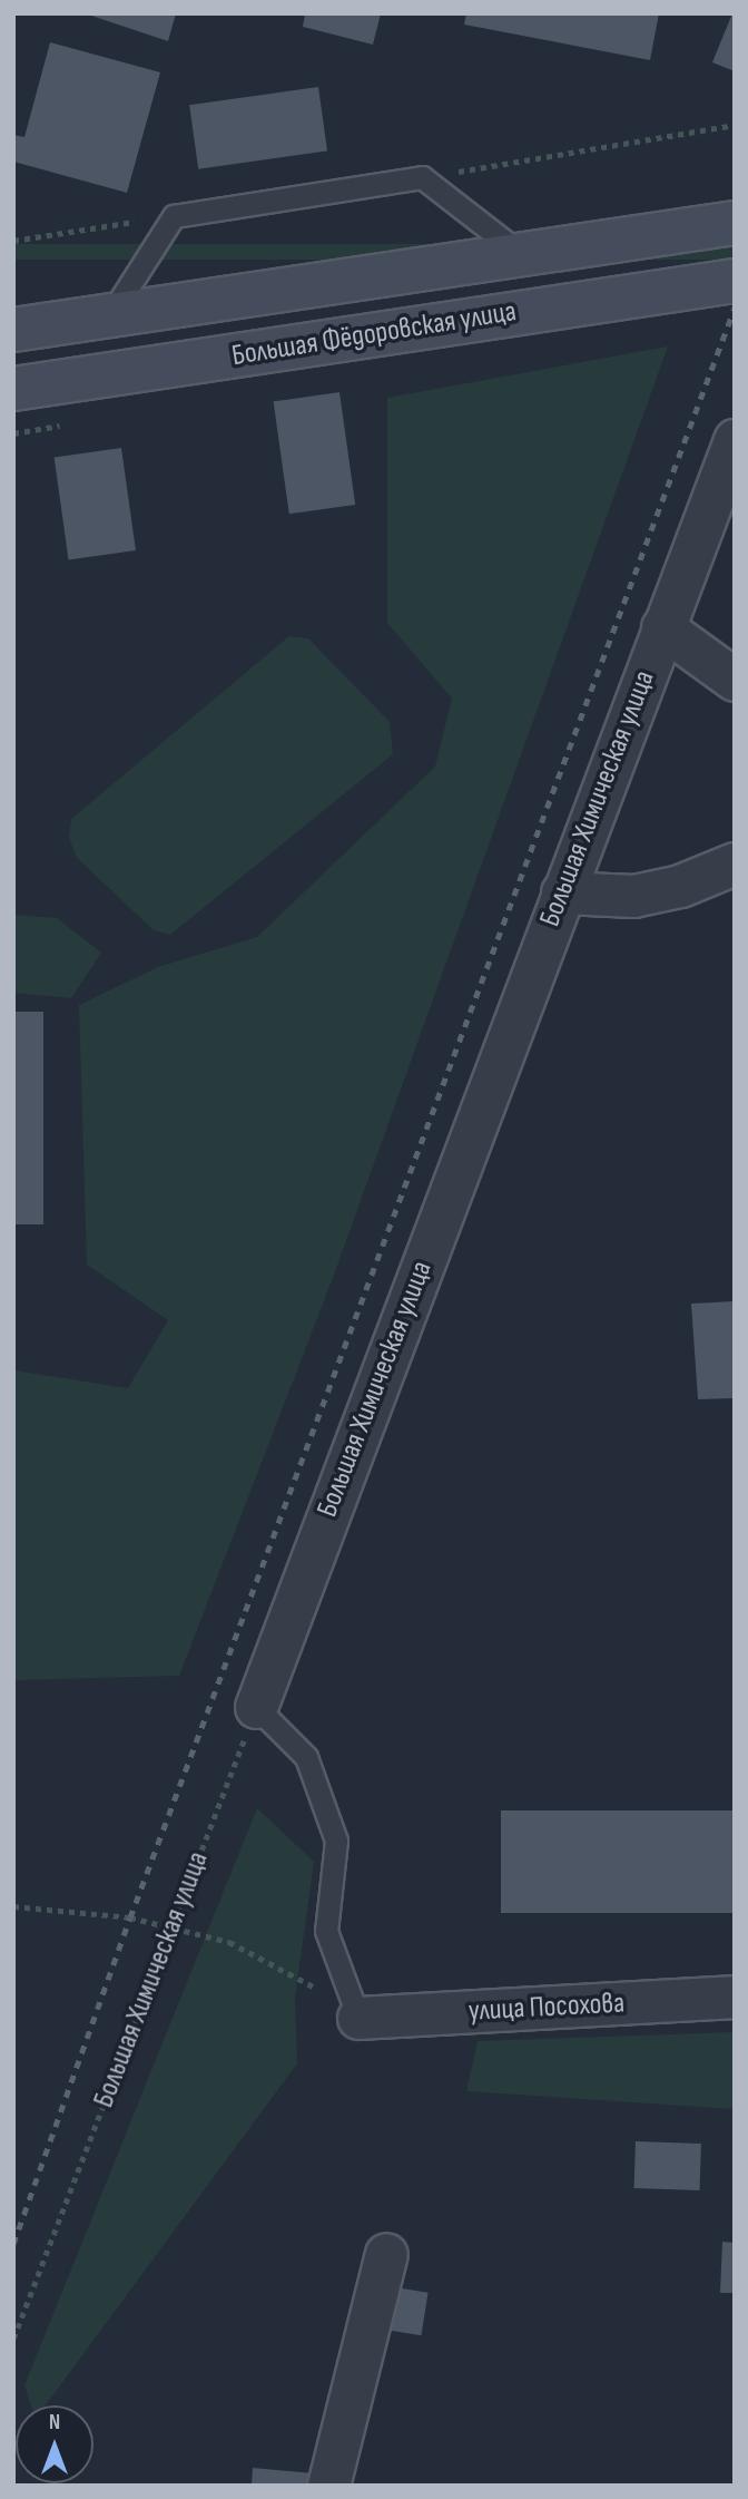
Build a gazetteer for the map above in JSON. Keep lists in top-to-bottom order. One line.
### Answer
{"streets":{"main road":["Большая Фёдоровская улица"],"street":["Большая Химическая улица","улица Посохова"]},"north":"top"}
